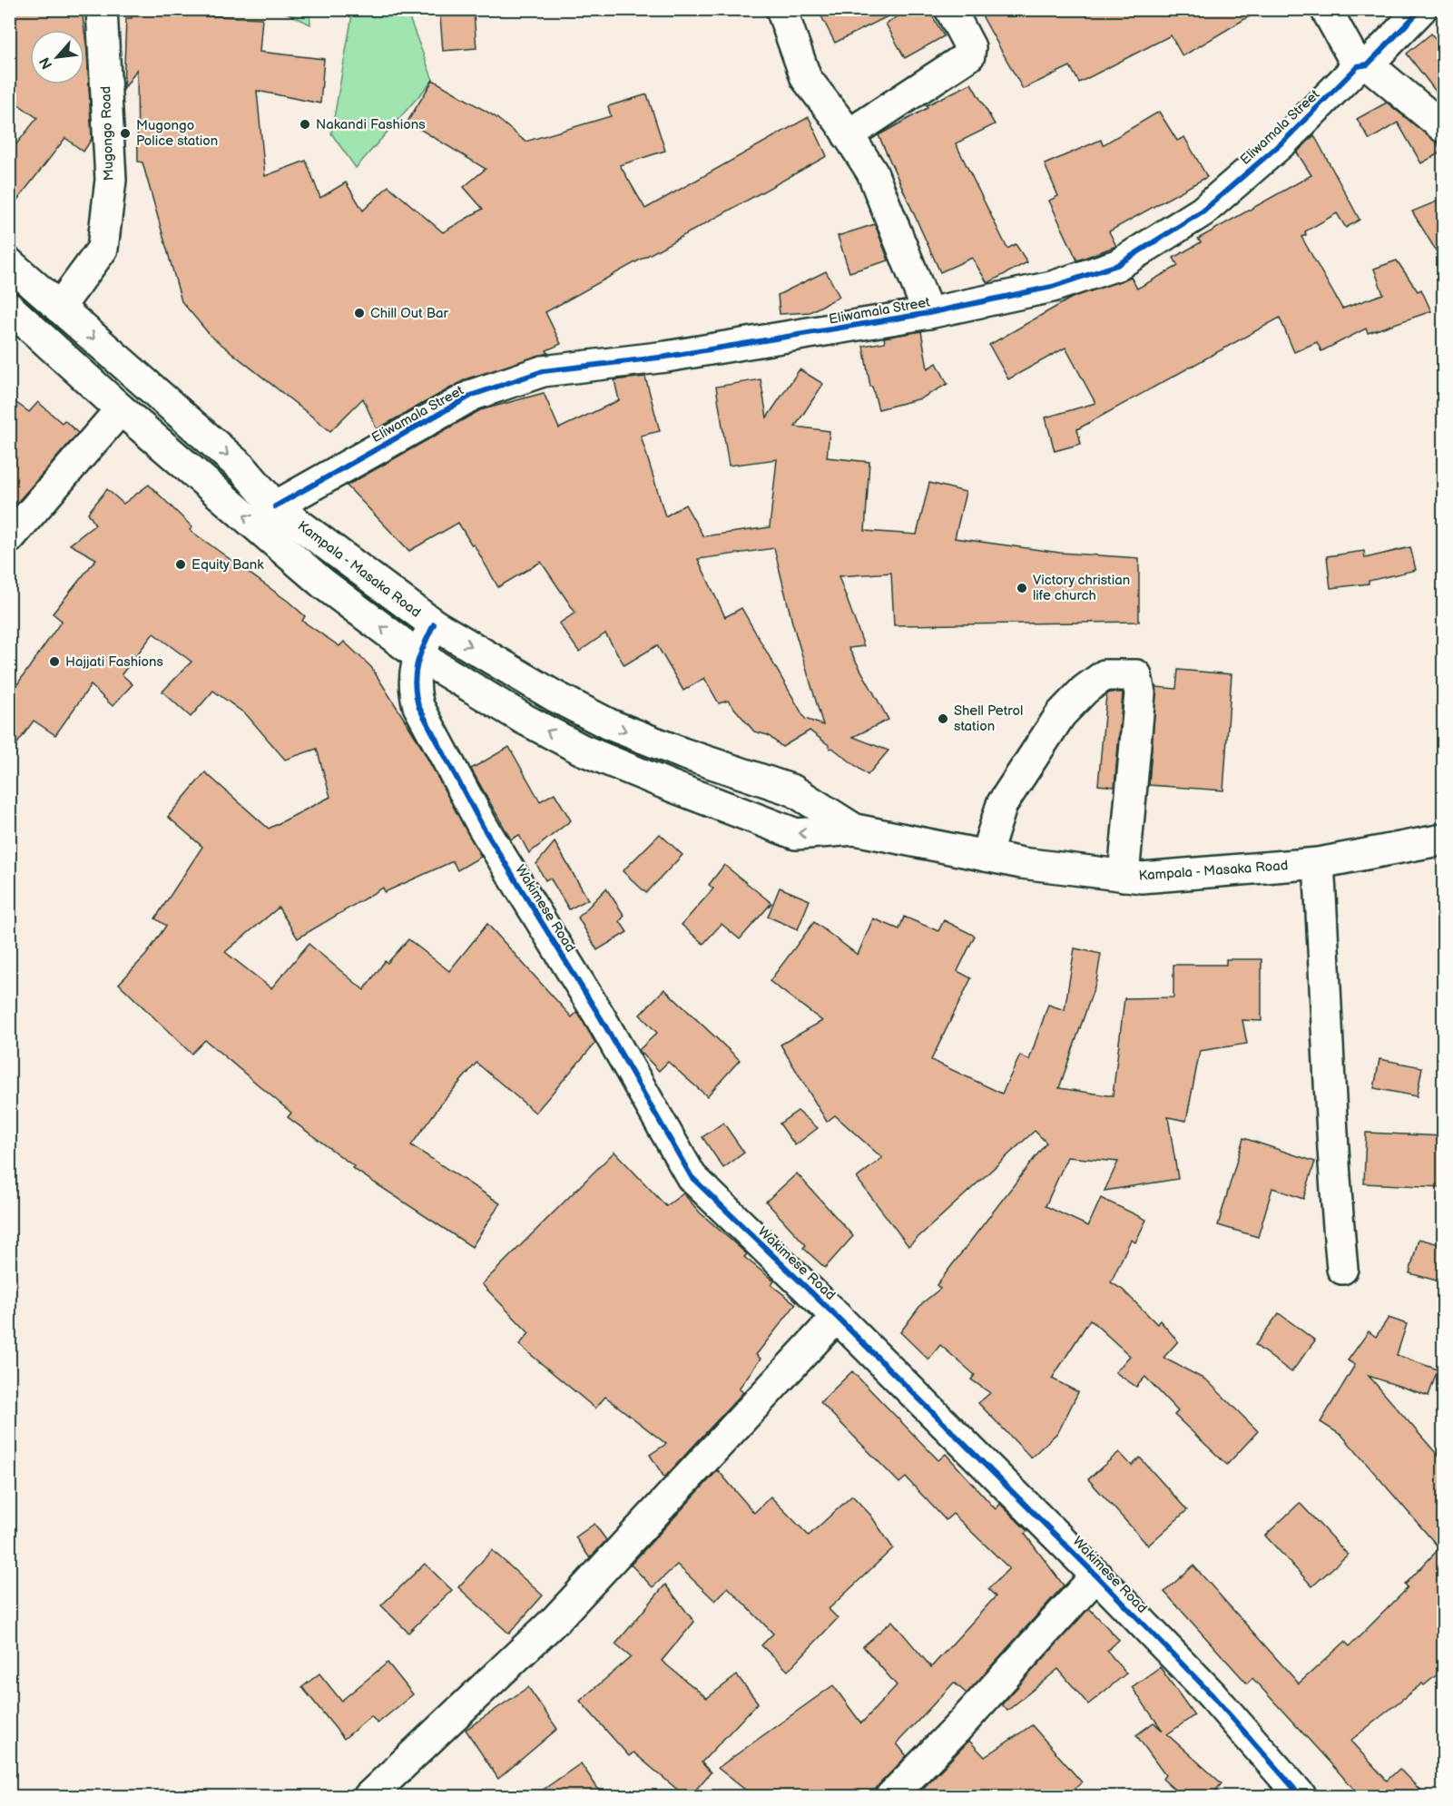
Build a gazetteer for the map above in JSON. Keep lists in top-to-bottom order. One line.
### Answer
{"streets":{"main road":["Eliwamala Street","Mugongo Road","Kampala - Masaka Road","Wakimese Road"]},"crossings":[["Eliwamala Street","Kampala - Masaka Road"],["Mugongo Road","Kampala - Masaka Road"],["Kampala - Masaka Road","Wakimese Road"]],"places":["Nakandi Fashions","Mugongo Police station","Chill Out Bar","Equity Bank","Victory christian life church","Hajjati Fashions","Shell Petrol station"],"north":"bottom left"}
